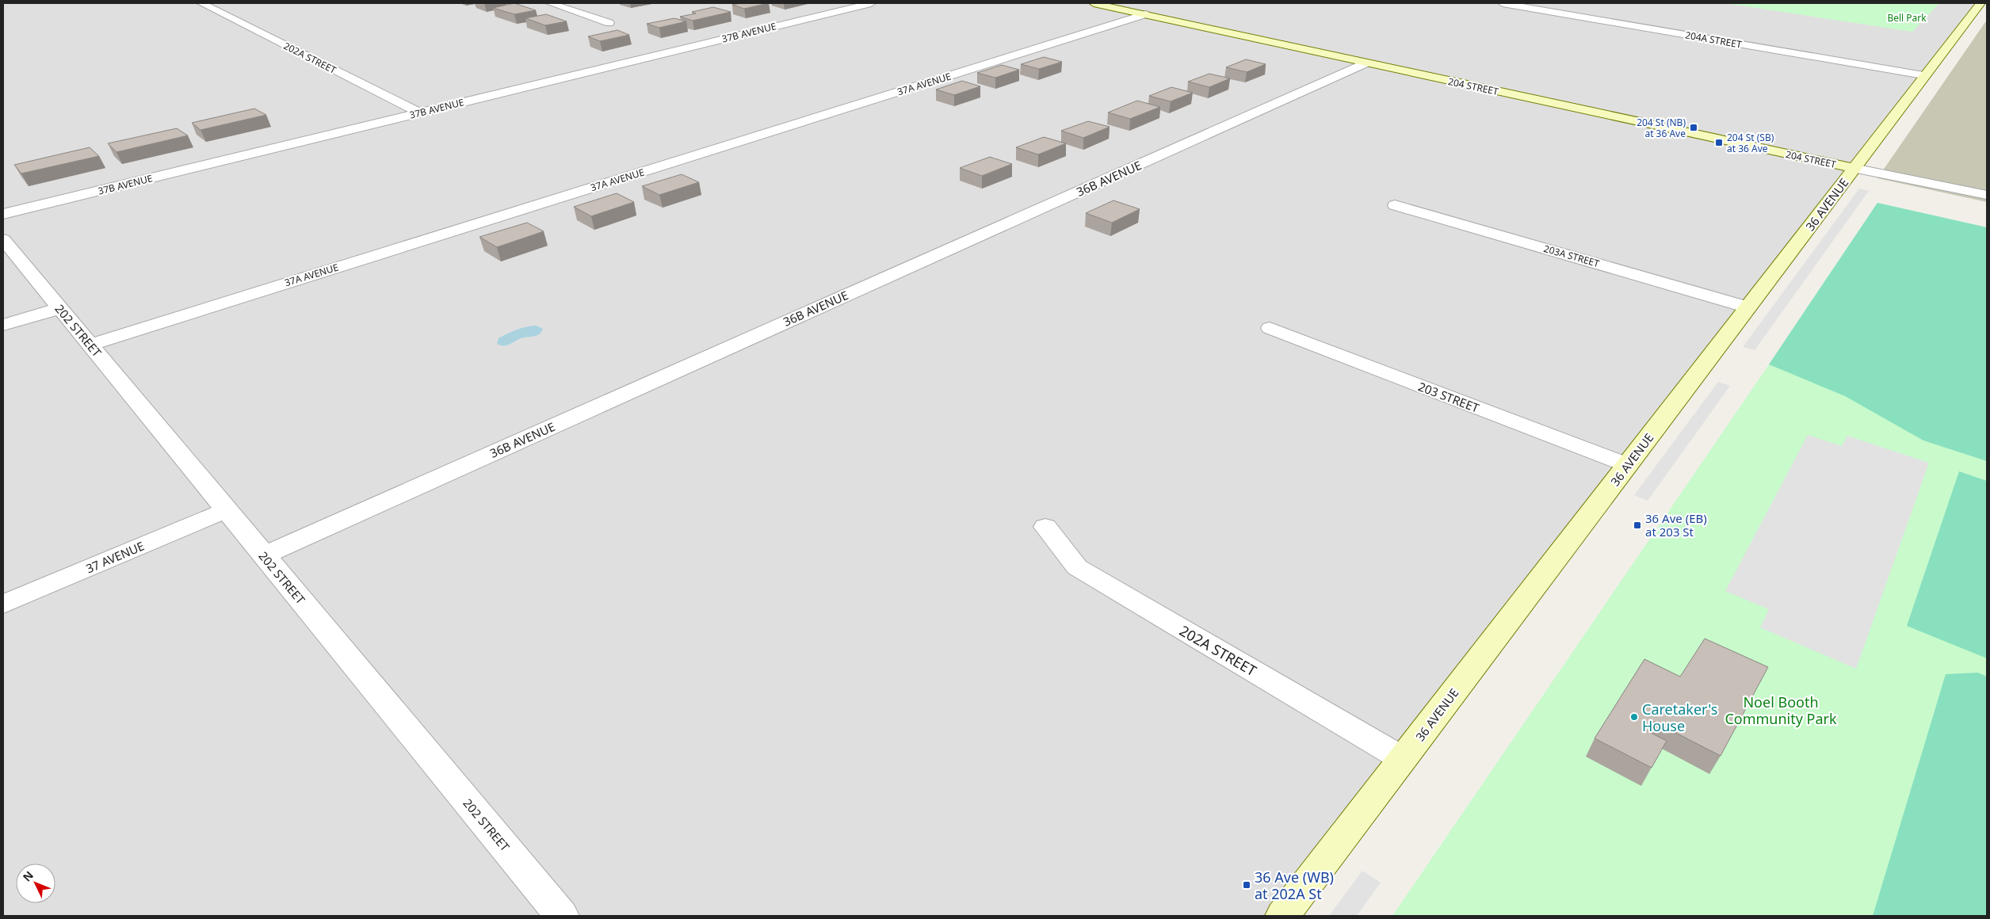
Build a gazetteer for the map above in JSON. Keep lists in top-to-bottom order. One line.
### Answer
{"streets":{"main road":["204 STREET","36 AVENUE"],"street":["37B AVENUE","204A STREET","202A STREET","37A AVENUE","36B AVENUE","203A STREET","202 STREET","203 STREET","37 AVENUE"]},"crossings":[["37B AVENUE","202A STREET"],["204A STREET","36 AVENUE"],["202A STREET","36 AVENUE"],["37A AVENUE","204 STREET"],["37A AVENUE","202 STREET"],["204 STREET","36B AVENUE"],["204 STREET","36 AVENUE"],["36B AVENUE","202 STREET"],["36 AVENUE","203A STREET"],["36 AVENUE","203 STREET"],["202 STREET","37 AVENUE"]],"parks":["Bell Park","Noel Booth Community Park"],"places":{"transit":["204 St (NB) at 36 Ave","204 St (SB) at 36 Ave","36 Ave (EB) at 203 St","36 Ave (WB) at 202A St"],"other":["Caretaker's House"]},"north":"top left"}
